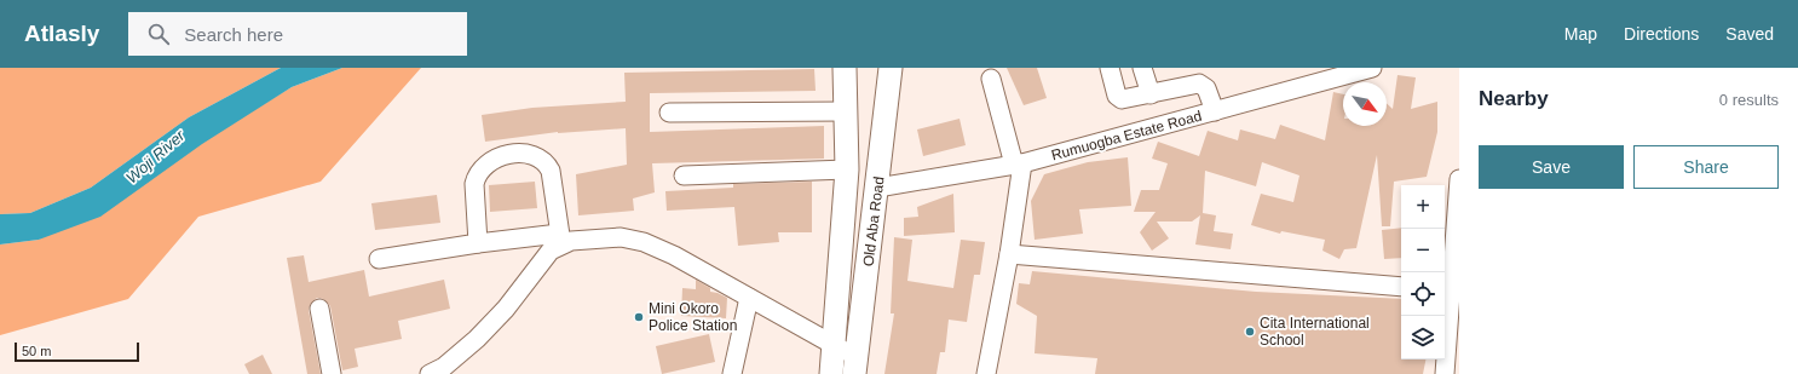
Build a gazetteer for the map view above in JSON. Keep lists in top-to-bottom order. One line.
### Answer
{"streets":{"main road":["Old Aba Road"],"street":["Rumuogba Estate Road"]},"crossings":[["Rumuogba Estate Road","Old Aba Road"]],"water":["Woji River"],"places":["Mini Okoro Police Station","Cita International School"],"scale_bar":"50 m","north":"bottom right","page":{"header":"Atlasly","search":"Search here","nav":["Map","Directions","Saved"],"heading":["Nearby","0 results"],"buttons":["Save","Share"],"map_buttons":["+","−"],"scale":"50 m"}}
